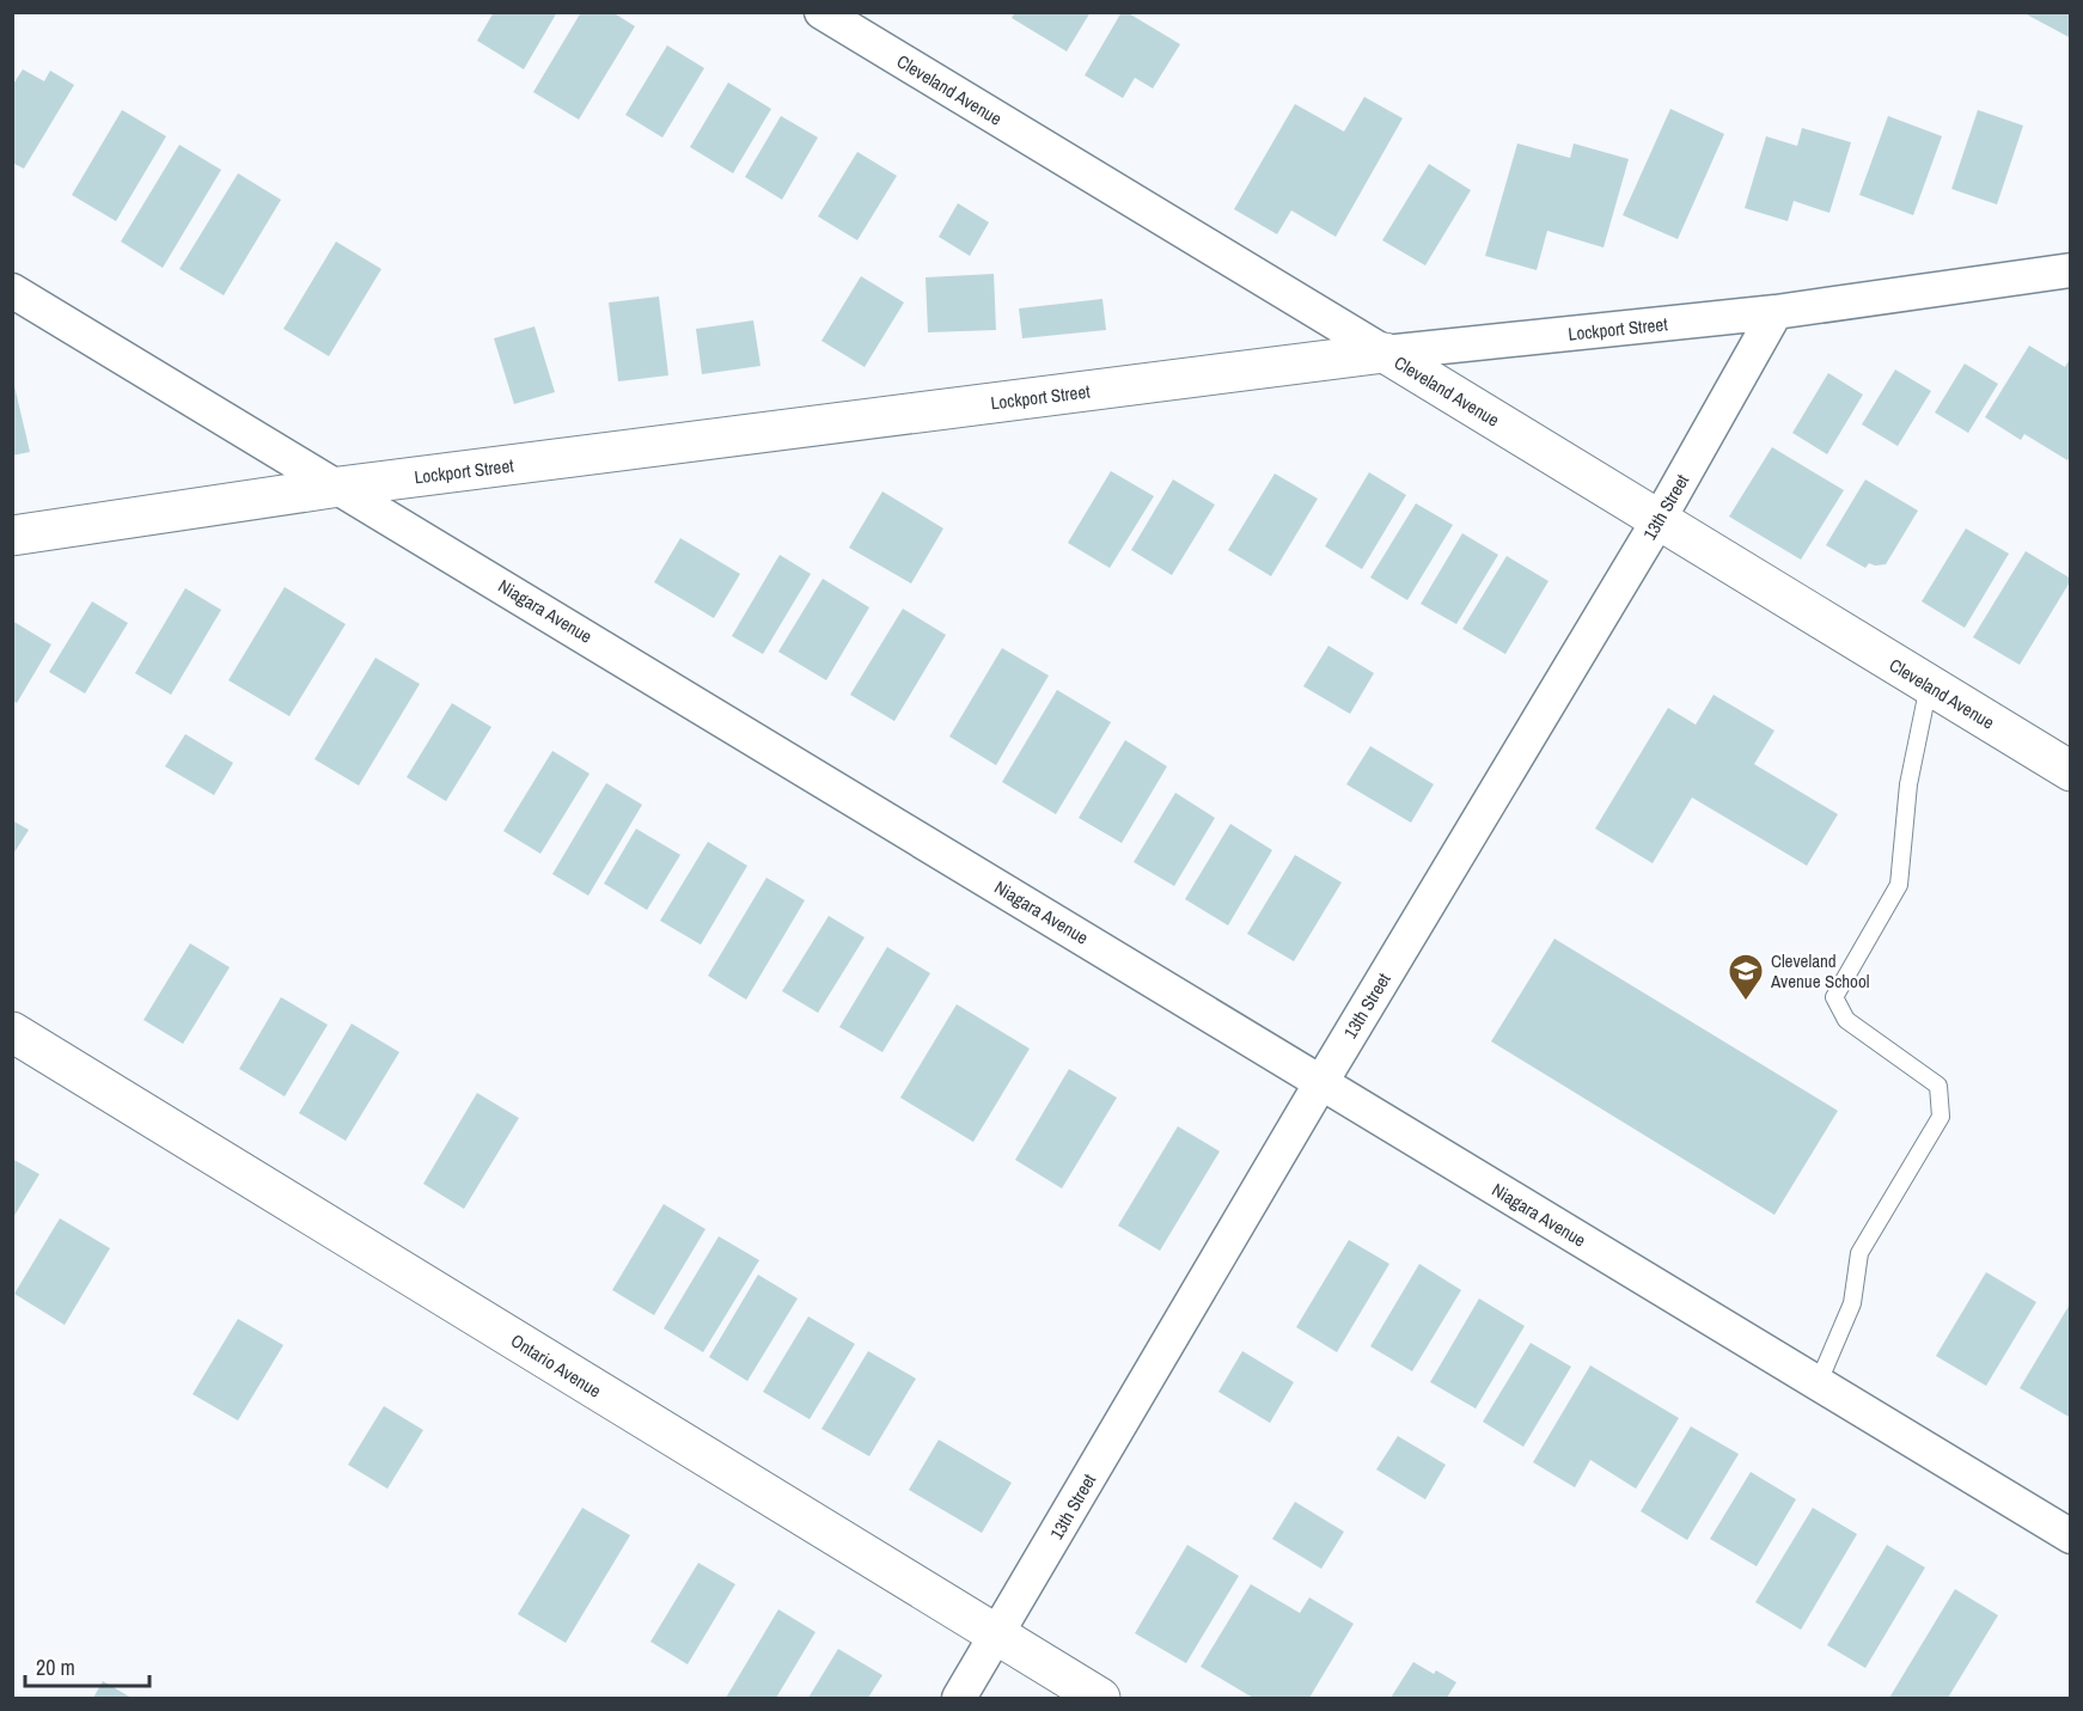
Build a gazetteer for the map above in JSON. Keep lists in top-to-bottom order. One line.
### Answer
{"streets":{"main road":["Cleveland Avenue","Lockport Street","Ontario Avenue"],"street":["13th Street","Niagara Avenue"]},"crossings":[["Cleveland Avenue","Lockport Street"],["Cleveland Avenue","13th Street"],["Lockport Street","13th Street"],["Lockport Street","Niagara Avenue"],["13th Street","Niagara Avenue"],["13th Street","Ontario Avenue"]],"places":{"school or university":["Cleveland Avenue School"]},"scale_bar":"20 m"}
